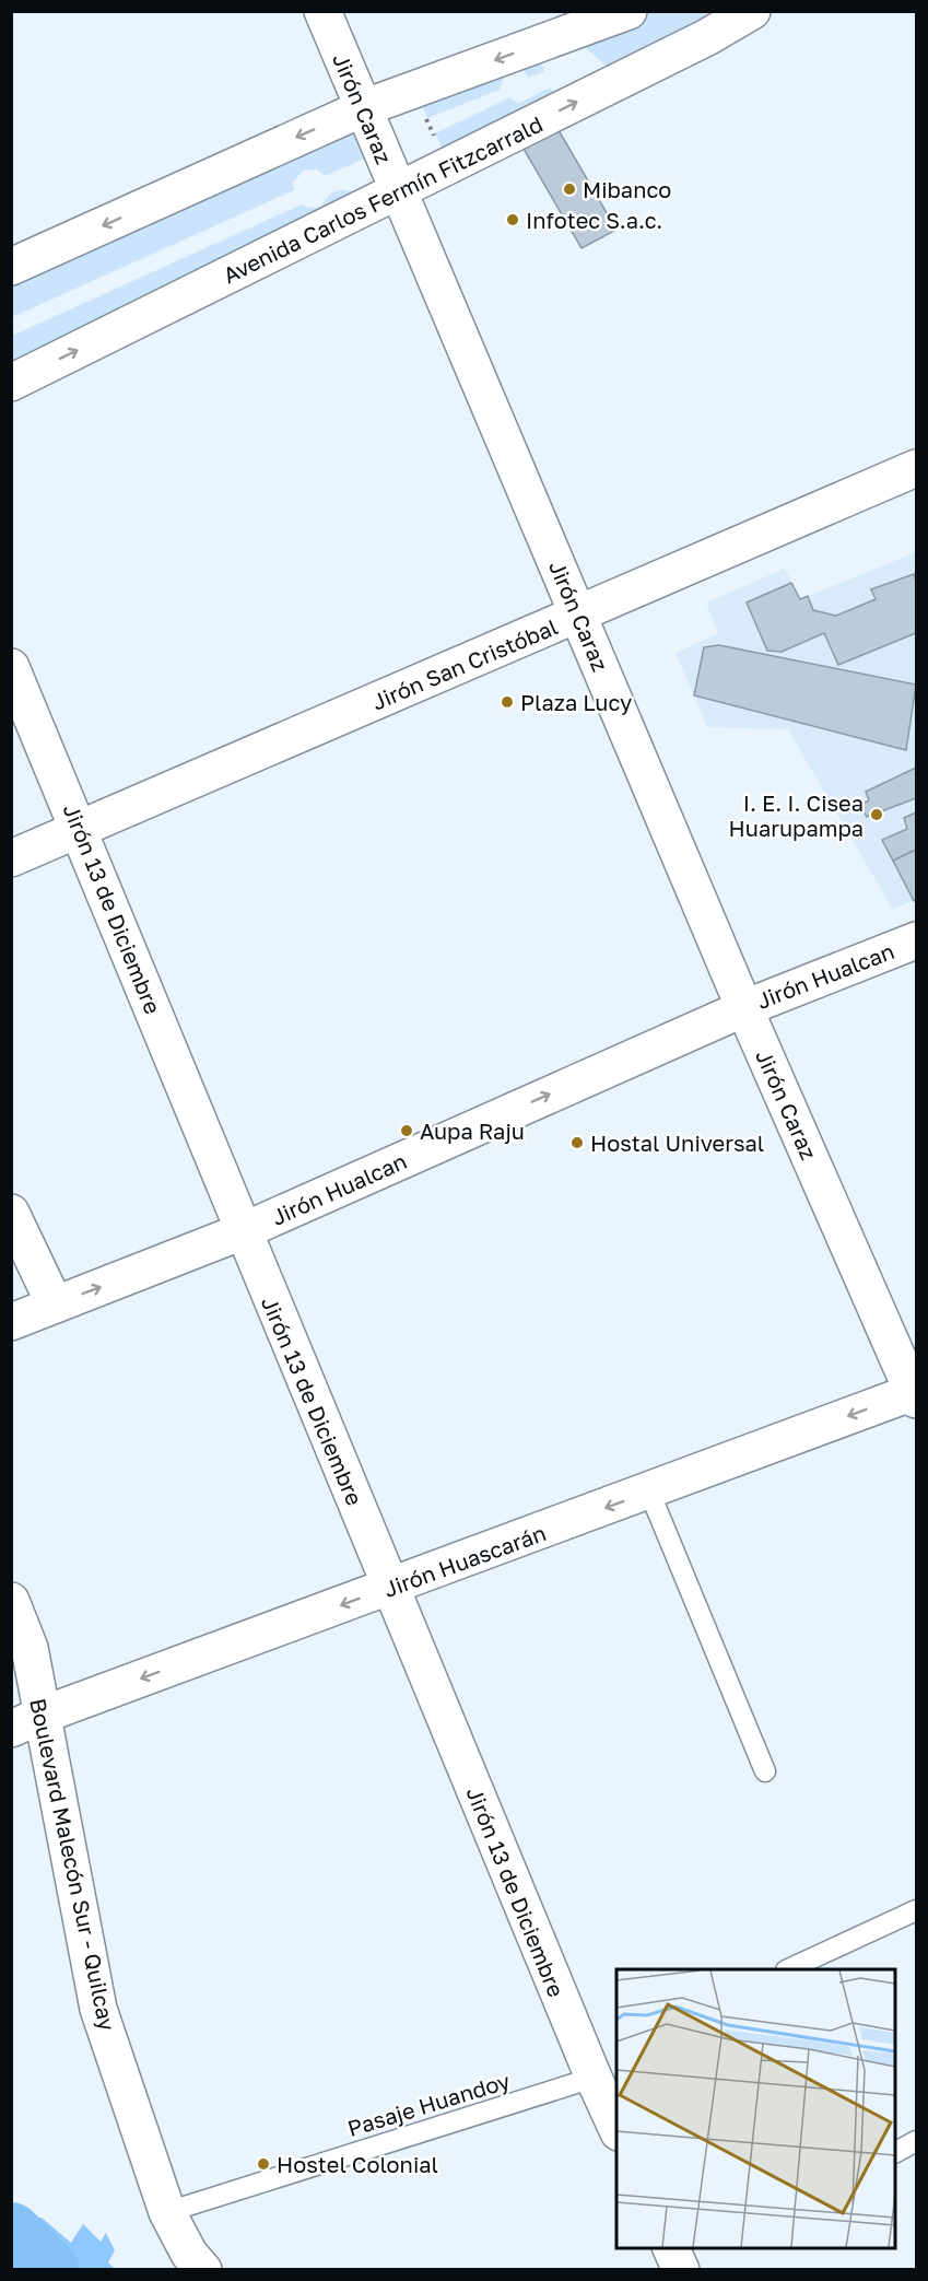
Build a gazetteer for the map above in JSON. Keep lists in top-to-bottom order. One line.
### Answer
{"streets":{"street":["Jirón Caraz","Avenida Carlos Fermín Fitzcarrald","Jirón San Cristóbal","Jirón 13 de Diciembre","Jirón Hualcan","Jirón Huascarán","Boulevard Malecón Sur - Quilcay"],"lane":["Pasaje Huandoy"]},"crossings":[["Jirón Caraz","Avenida Carlos Fermín Fitzcarrald"],["Jirón Caraz","Jirón San Cristóbal"],["Jirón Caraz","Jirón Hualcan"],["Jirón Caraz","Jirón Huascarán"],["Jirón San Cristóbal","Jirón 13 de Diciembre"],["Jirón 13 de Diciembre","Jirón Hualcan"],["Jirón 13 de Diciembre","Jirón Huascarán"],["Jirón 13 de Diciembre","Pasaje Huandoy"],["Jirón Huascarán","Boulevard Malecón Sur - Quilcay"],["Boulevard Malecón Sur - Quilcay","Pasaje Huandoy"]],"one_way":["Jirón Hualcan","Jirón Huascarán"],"places":["Mibanco","Infotec S.a.c.","Plaza Lucy","I. E. I. Cisea Huarupampa","Aupa Raju","Hostal Universal","Hostel Colonial"]}
